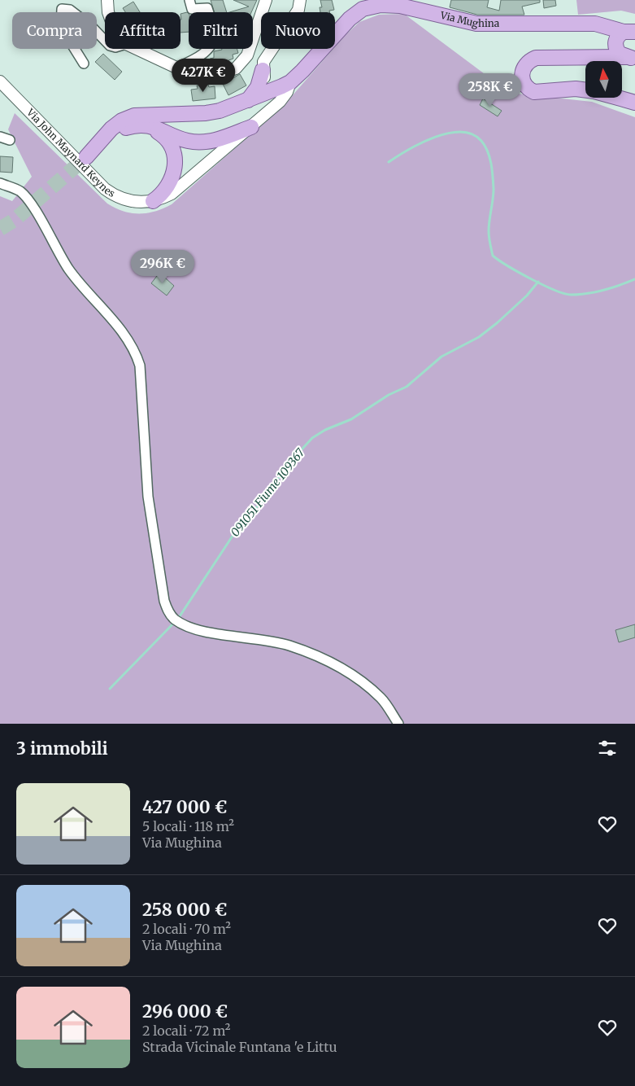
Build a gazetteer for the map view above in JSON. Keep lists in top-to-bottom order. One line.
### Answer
{"streets":{"main road":["Via Mughina"],"street":["Via John Maynard Keynes"]},"crossings":[["Via Mughina","Via John Maynard Keynes"]],"water":["091051 Fiume 109367"],"north":"top","page":{"chip":["Compra","Affitta","Filtri","Nuovo"],"price":["427K €","258K €","296K €"],"heading":"3 immobili","list":[{"name":"427 000 €","note":"5 locali · 118 m² · Via Mughina"},{"name":"258 000 €","note":"2 locali · 70 m² · Via Mughina"},{"name":"296 000 €","note":"2 locali · 72 m² · Strada Vicinale Funtana 'e Littu"}]}}
